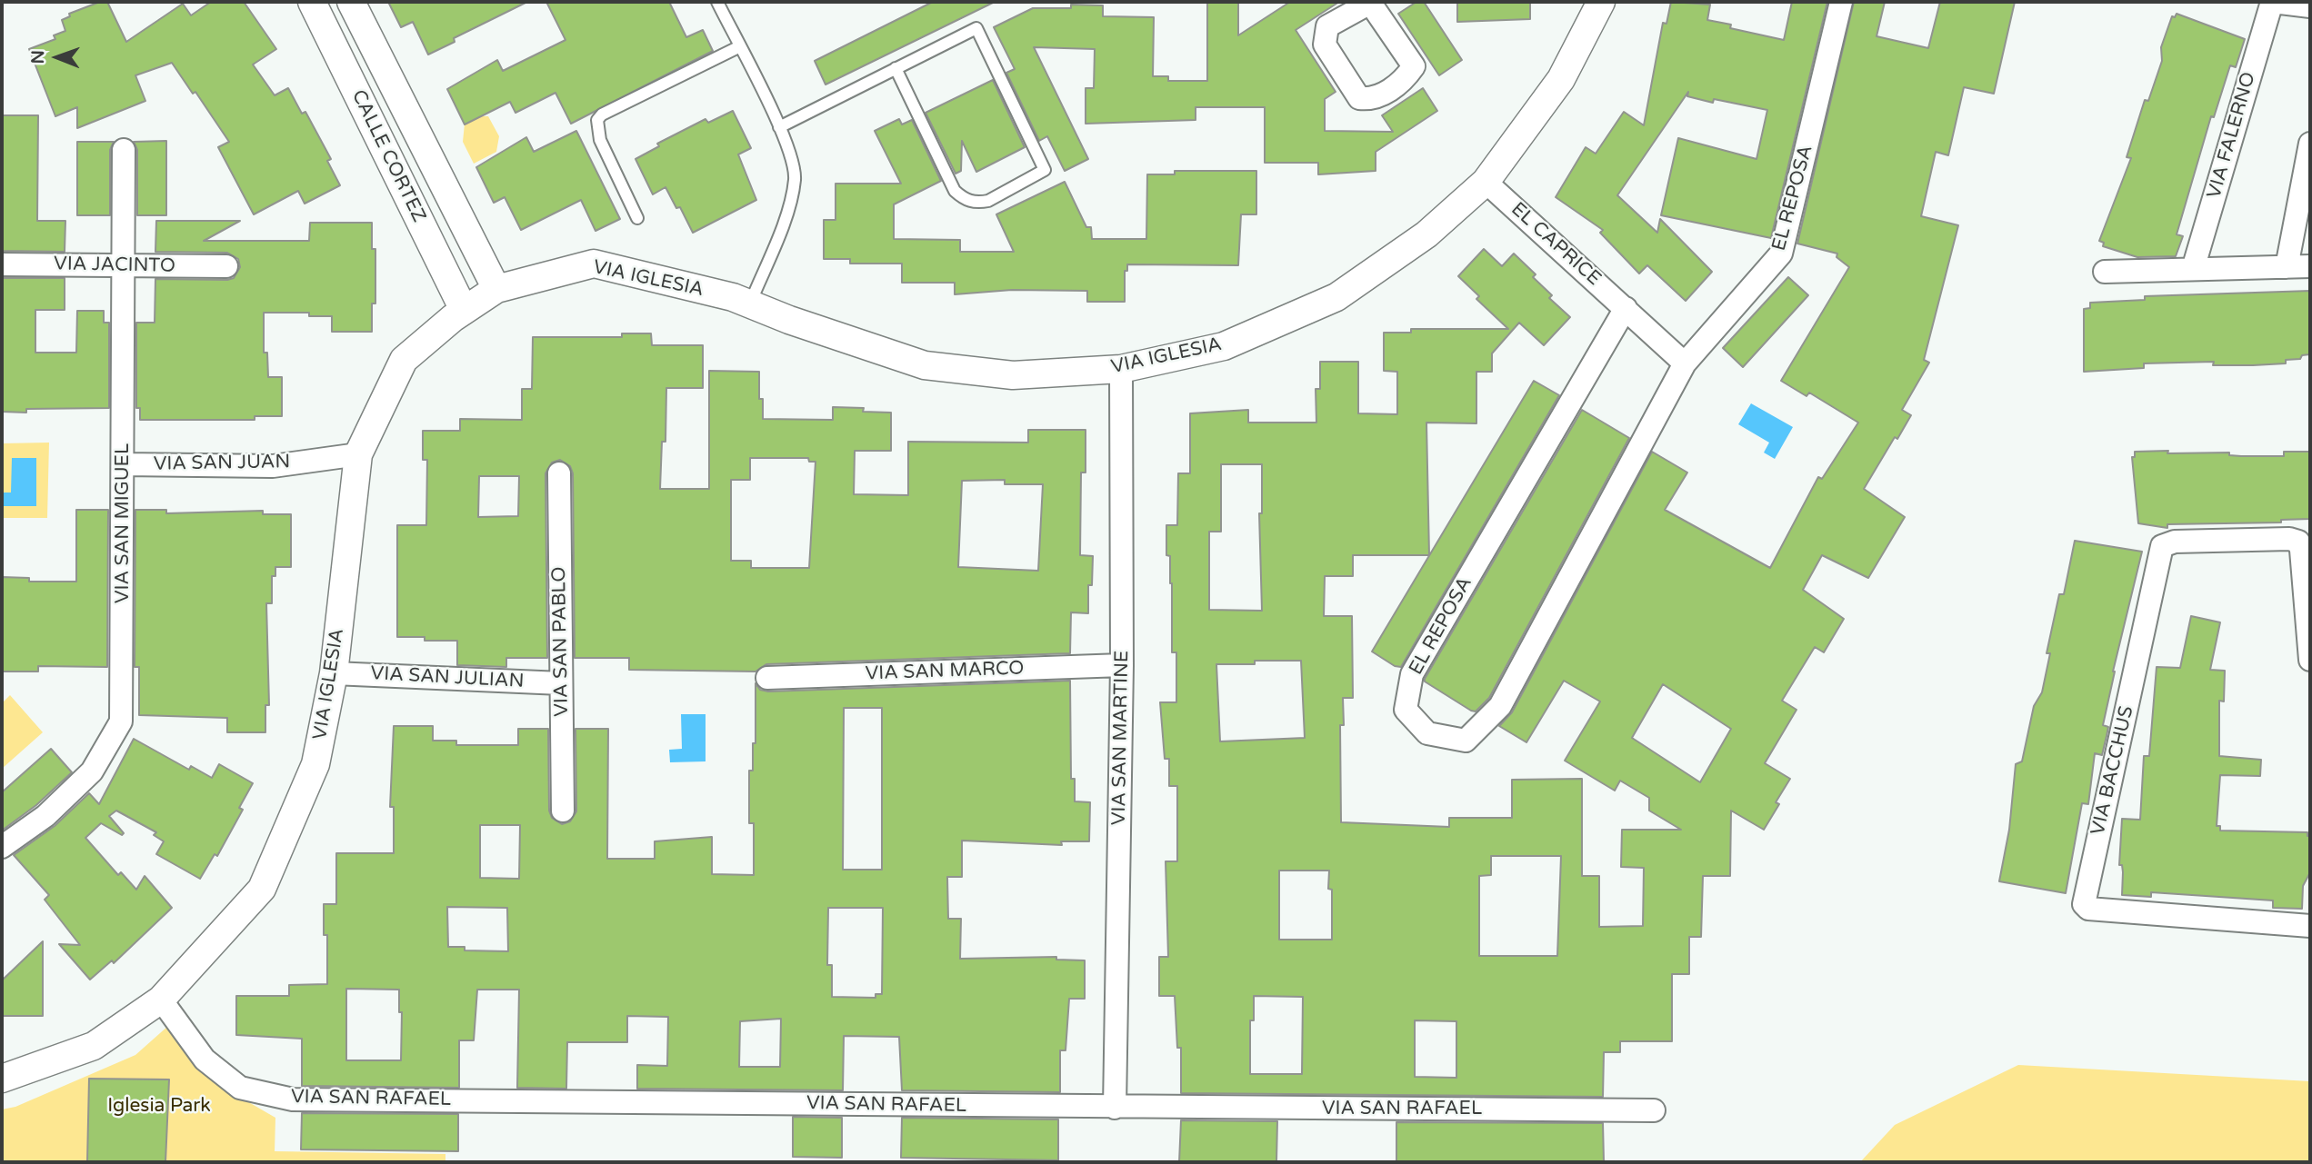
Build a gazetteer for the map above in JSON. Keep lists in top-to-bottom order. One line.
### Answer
{"streets":{"street":["VIA FALERNO","CALLE CORTEZ","EL REPOSA","EL CAPRICE","VIA JACINTO","VIA IGLESIA","VIA SAN JUAN","VIA SAN MIGUEL","VIA SAN PABLO","VIA SAN MARCO","VIA SAN JULIAN","VIA SAN MARTINE","VIA BACCHUS","VIA SAN RAFAEL"]},"crossings":[["CALLE CORTEZ","VIA IGLESIA"],["EL REPOSA","EL CAPRICE"],["EL CAPRICE","VIA IGLESIA"],["VIA JACINTO","VIA SAN MIGUEL"],["VIA IGLESIA","VIA SAN JUAN"],["VIA IGLESIA","VIA SAN JULIAN"],["VIA IGLESIA","VIA SAN MARTINE"],["VIA IGLESIA","VIA SAN RAFAEL"],["VIA SAN JUAN","VIA SAN MIGUEL"],["VIA SAN PABLO","VIA SAN JULIAN"],["VIA SAN MARCO","VIA SAN MARTINE"],["VIA SAN MARTINE","VIA SAN RAFAEL"]],"parks":["Iglesia Park"],"north":"left"}
